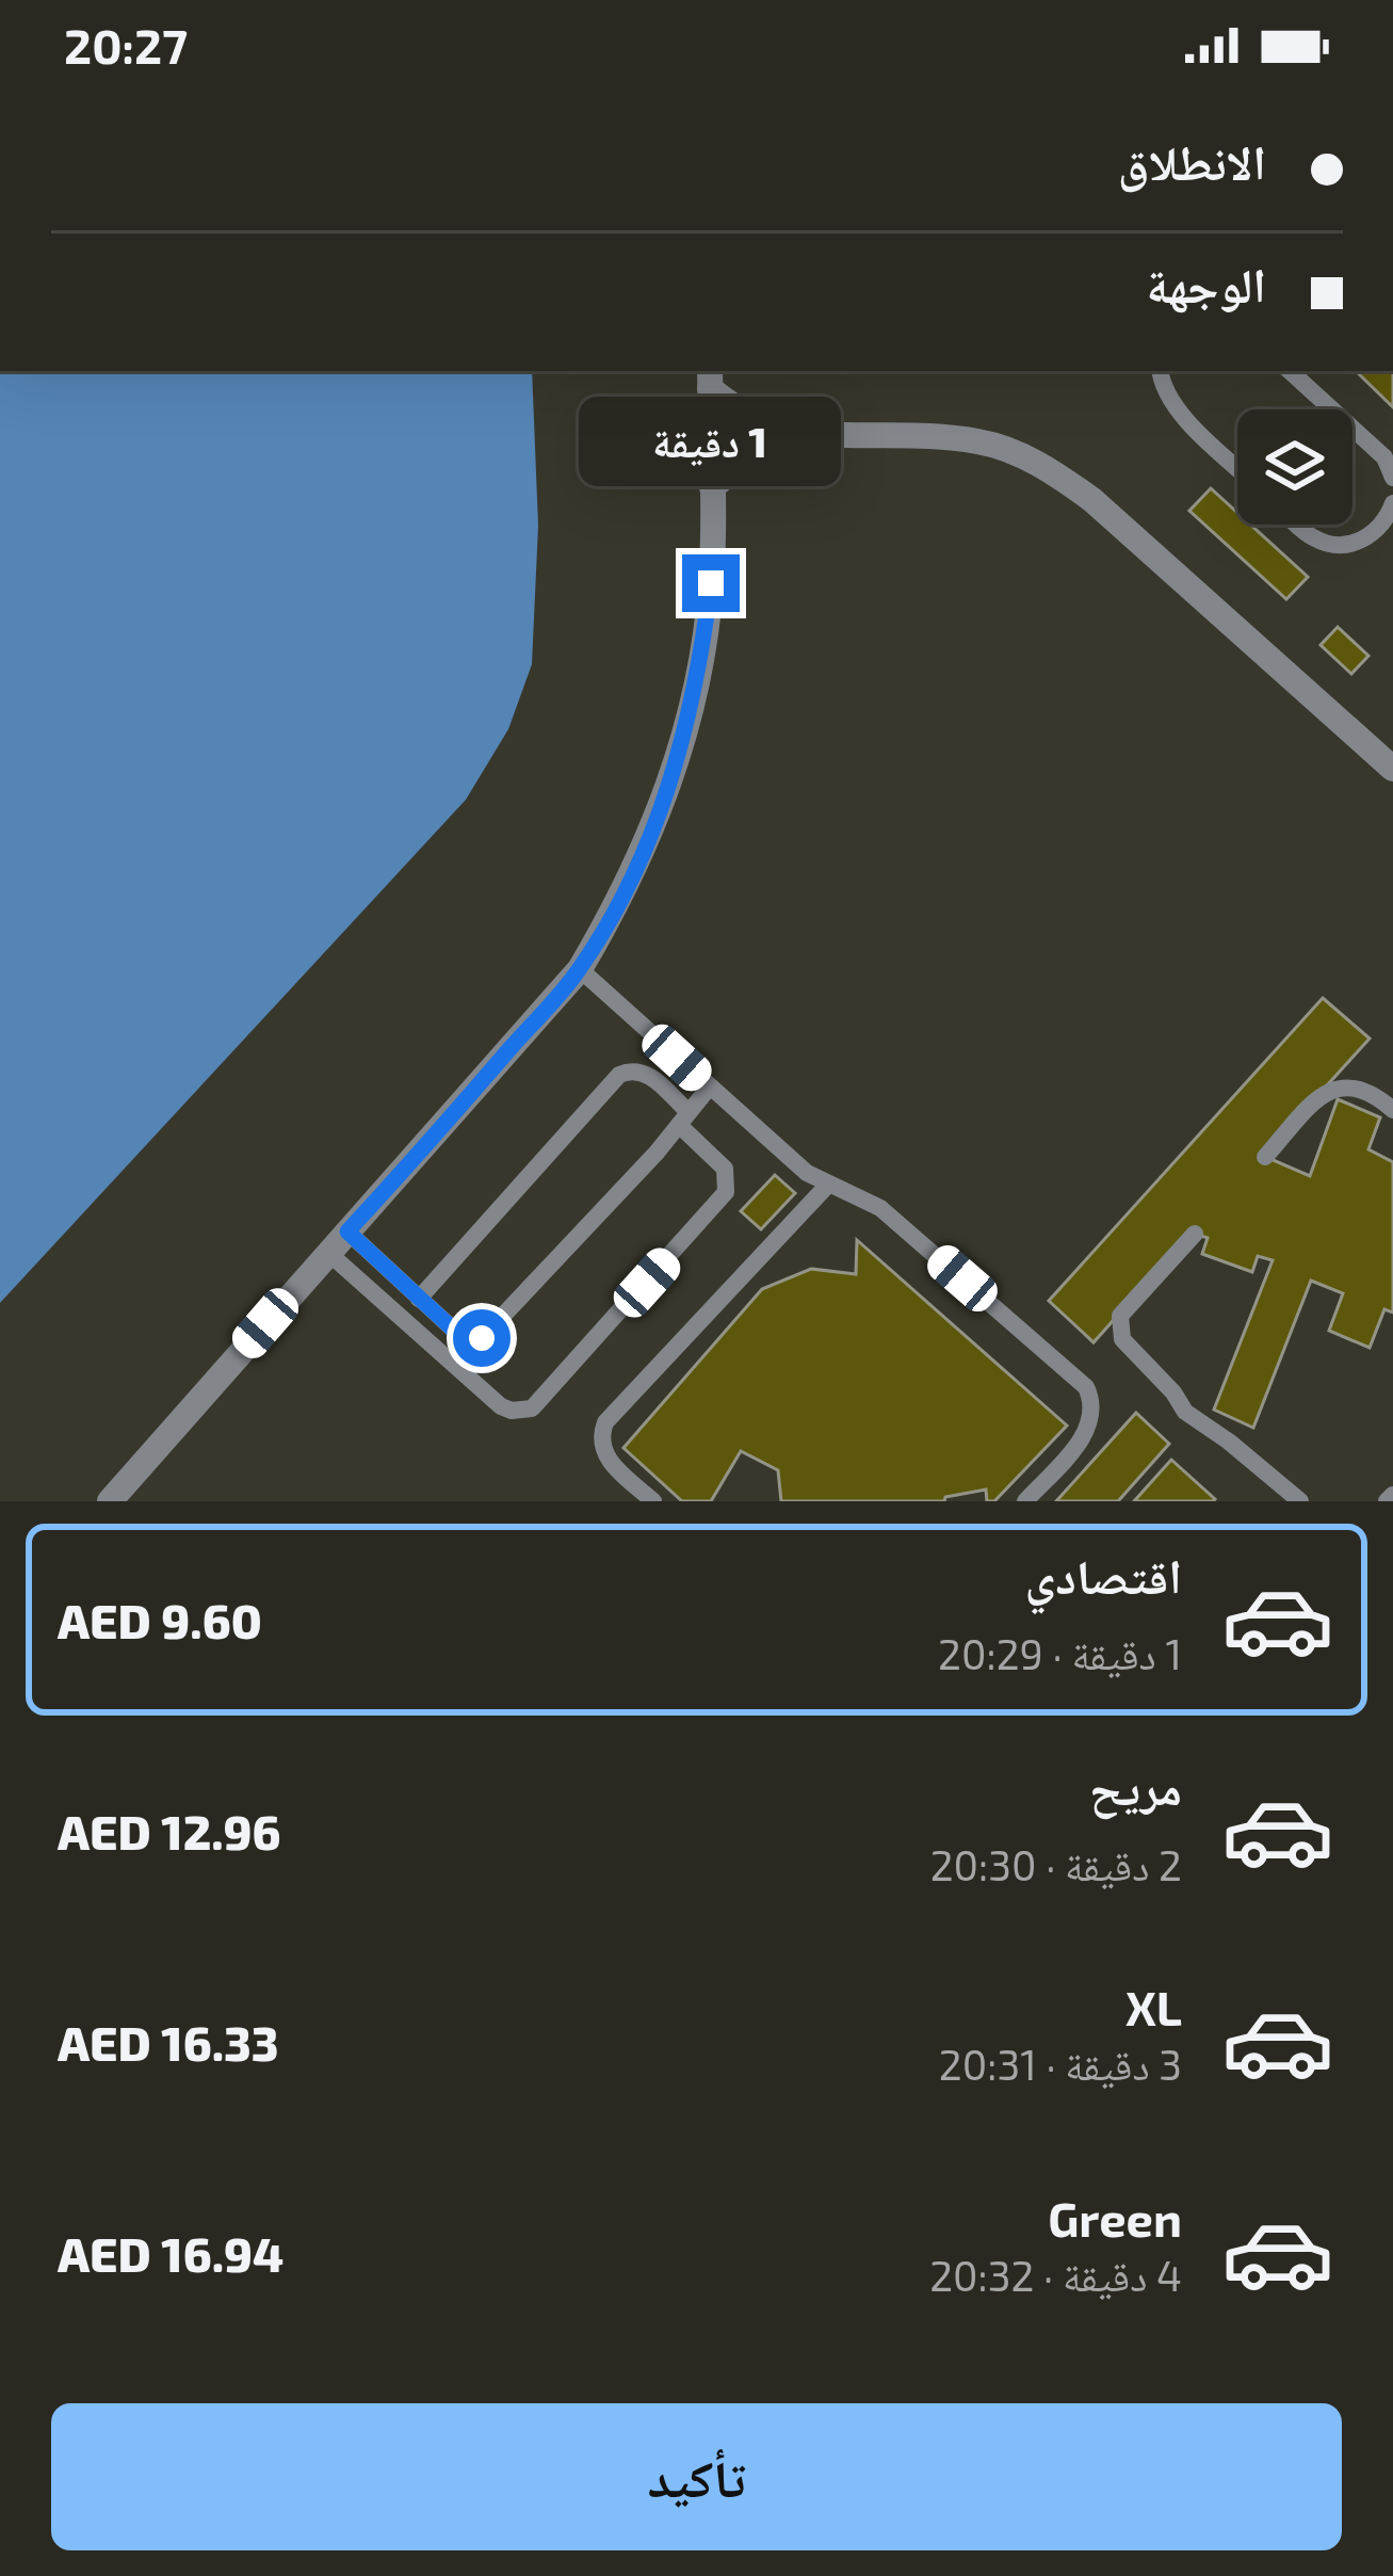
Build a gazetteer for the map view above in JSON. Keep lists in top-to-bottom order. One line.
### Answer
{"page":{"status":"20:27","banner":["الانطلاق","الوجهة"],"bubble":"1 دقيقة","list":[{"name":"اقتصادي","note":"1 دقيقة · 20:29","value":"AED 9.60"},{"name":"مريح","note":"2 دقيقة · 20:30","value":"AED 12.96"},{"name":"XL","note":"3 دقيقة · 20:31","value":"AED 16.33"},{"name":"Green","note":"4 دقيقة · 20:32","value":"AED 16.94"}],"buttons":"تأكيد"}}
